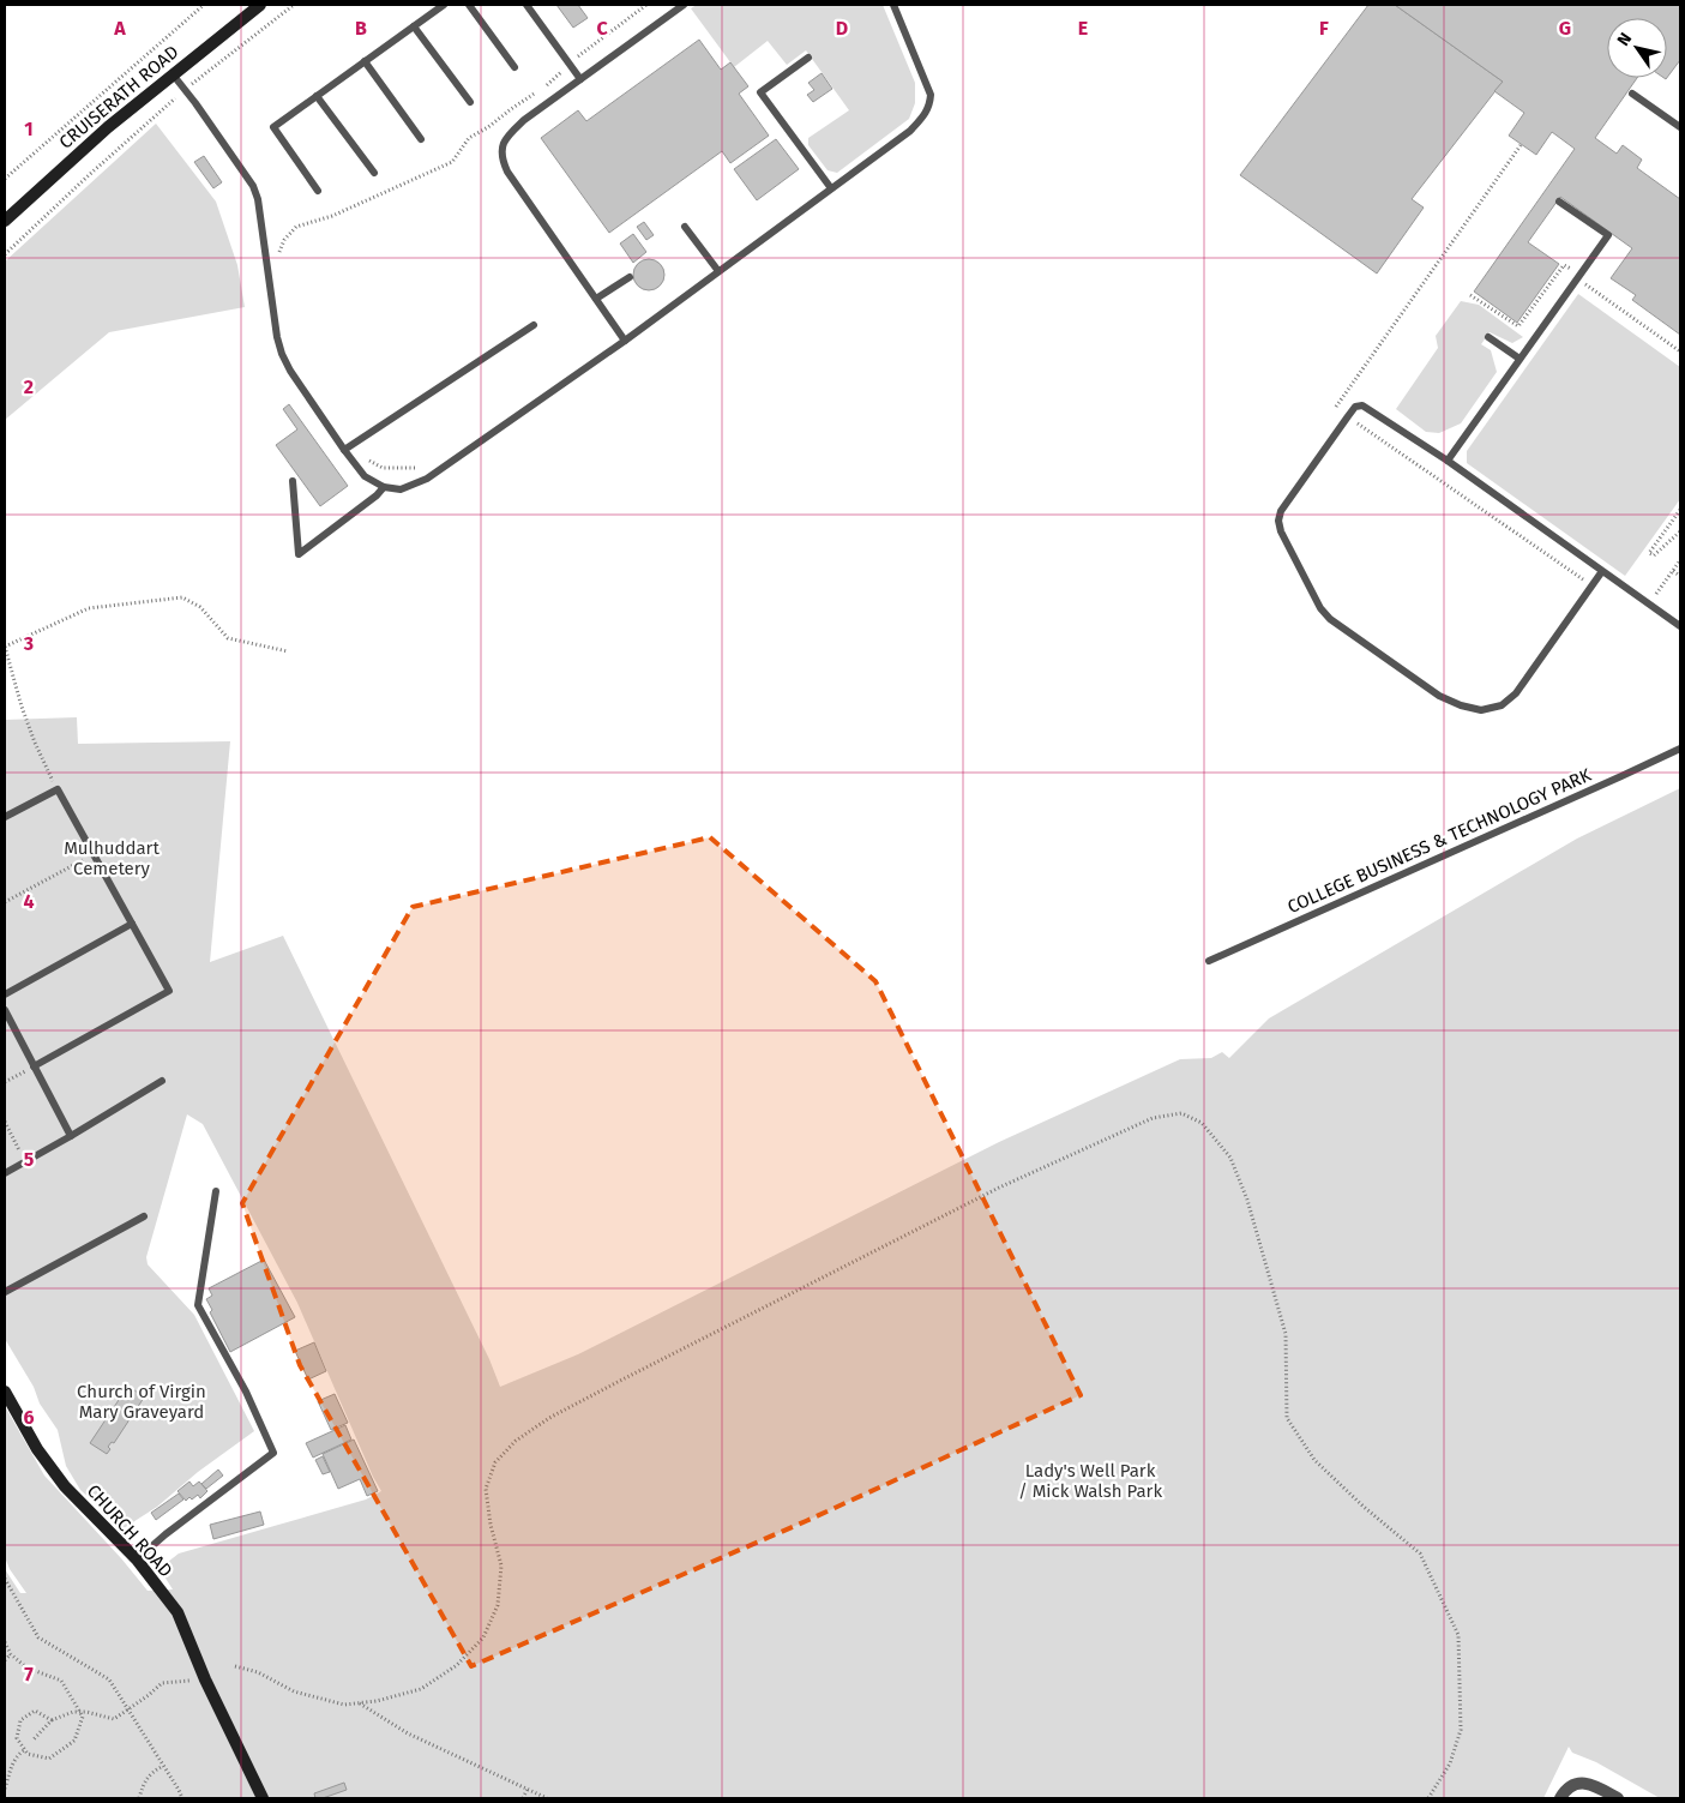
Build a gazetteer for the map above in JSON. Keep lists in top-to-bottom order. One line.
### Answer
{"streets":{"street":["CRUISERATH ROAD","CHURCH ROAD"],"lane":["COLLEGE BUSINESS & TECHNOLOGY PARK"]},"parks":["Mulhuddart Cemetery","Church of Virgin Mary Graveyard","Lady's Well Park / Mick Walsh Park"],"north":"top left","grid":{"columns":["A","B","C","D","E","F","G"],"rows":["1","2","3","4","5","6","7"]}}
